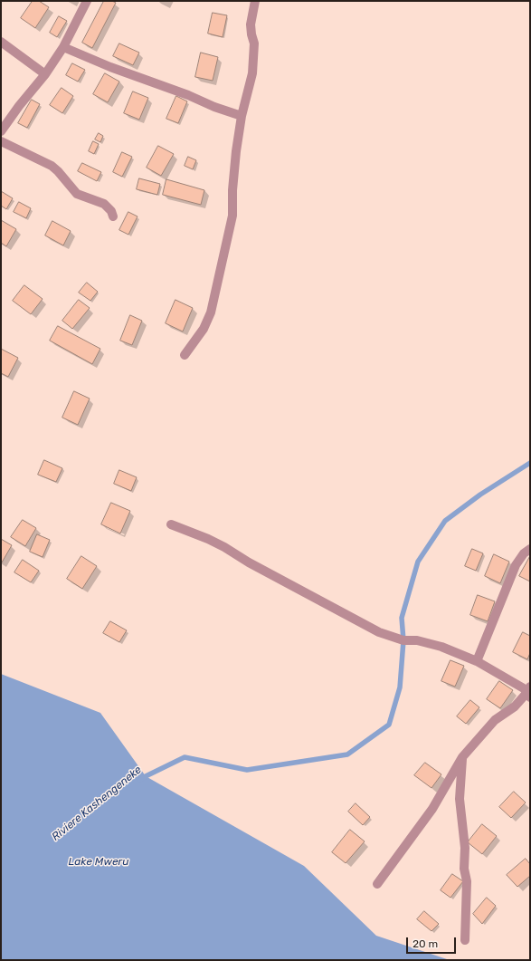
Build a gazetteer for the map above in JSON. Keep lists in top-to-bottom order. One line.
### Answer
{"water":["Riviere Kashengeneke","Lake Mweru"],"scale_bar":"20 m"}
